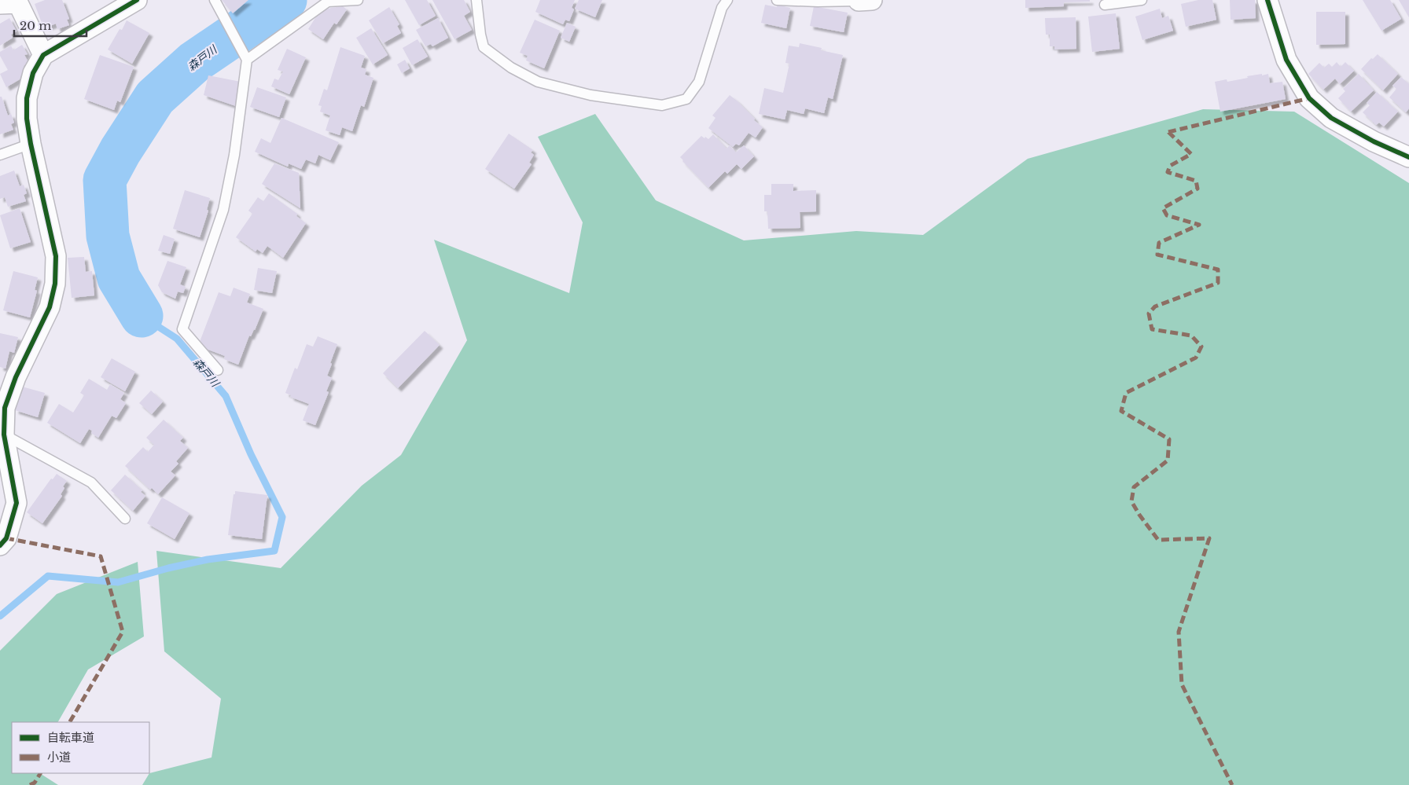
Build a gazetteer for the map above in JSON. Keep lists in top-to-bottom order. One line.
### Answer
{"water":["森戸川"],"legend":["自転車道","小道"],"scale_bar":"20 m"}
